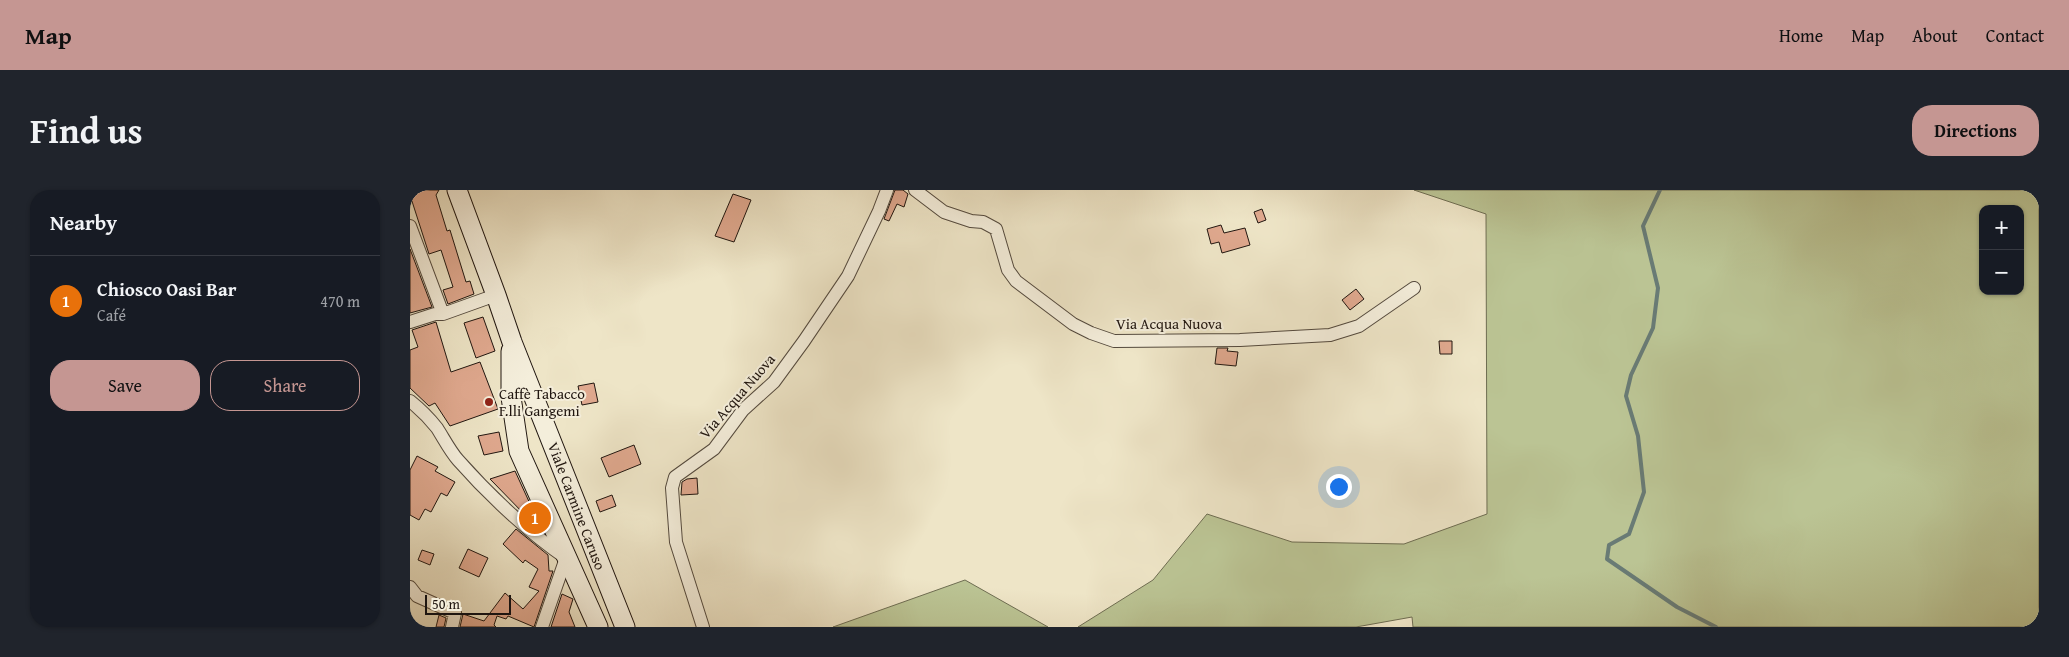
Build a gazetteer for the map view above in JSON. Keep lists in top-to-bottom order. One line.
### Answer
{"streets":{"street":["Via Acqua Nuova","Viale Carmine Caruso"]},"places":["Caffè Tabacco F.lli Gangemi"],"scale_bar":"50 m","page":{"header":"Map","nav":["Home","Map","About","Contact"],"title":"Find us","buttons":["Directions",["Save","Share"]],"heading":"Nearby","map_buttons":["+","−"],"list":[{"mark":"1","name":"Chiosco Oasi Bar","note":"Café","value":"470 m"}],"pins":"1","scale":"50 m"}}
